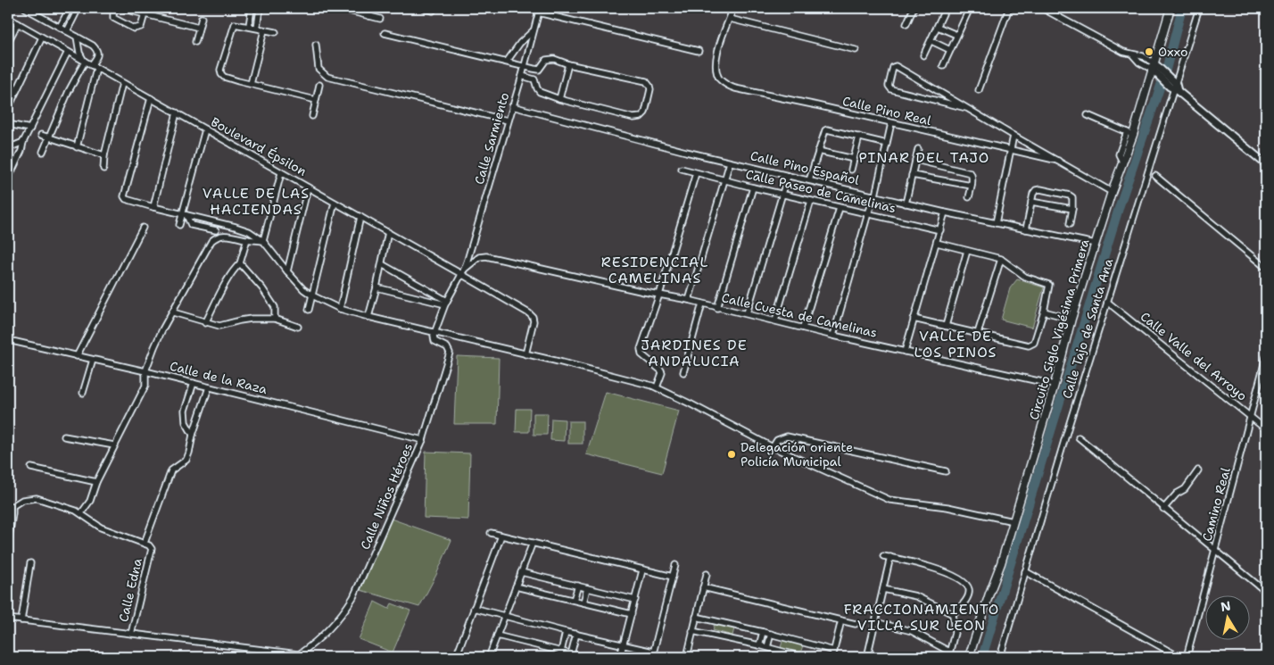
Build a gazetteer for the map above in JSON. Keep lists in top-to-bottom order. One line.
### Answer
{"streets":{"main road":["Circuito Siglo Vigésima Primera"],"street":["Calle Pino Real","Calle Sarmiento","Boulevard Épsilon","Calle Pino Español","Calle Paseo de Camelinas","Calle Cuesta de Camelinas","Calle Tajo de Santa Ana","Calle Valle del Arroyo","Calle de la Raza","Calle Niños Héroes","Camino Real","Calle Edna"]},"crossings":[["Calle Sarmiento","Boulevard Épsilon"],["Calle Sarmiento","Calle Pino Español"],["Calle Sarmiento","Calle Cuesta de Camelinas"],["Boulevard Épsilon","Calle Cuesta de Camelinas"],["Calle Pino Español","Circuito Siglo Vigésima Primera"],["Calle Cuesta de Camelinas","Circuito Siglo Vigésima Primera"],["Calle Tajo de Santa Ana","Calle Valle del Arroyo"],["Calle Valle del Arroyo","Camino Real"],["Calle de la Raza","Calle Niños Héroes"]],"districts":["PINAR DEL TAJO","VALLE DE LAS HACIENDAS","RESIDENCIAL CAMELINAS","VALLE DE LOS PINOS","JARDINES DE ANDALUCIA","FRACCIONAMIENTO VILLA SUR LEON"],"places":["Oxxo","Delegación oriente Policía Municipal"],"north":"top"}
